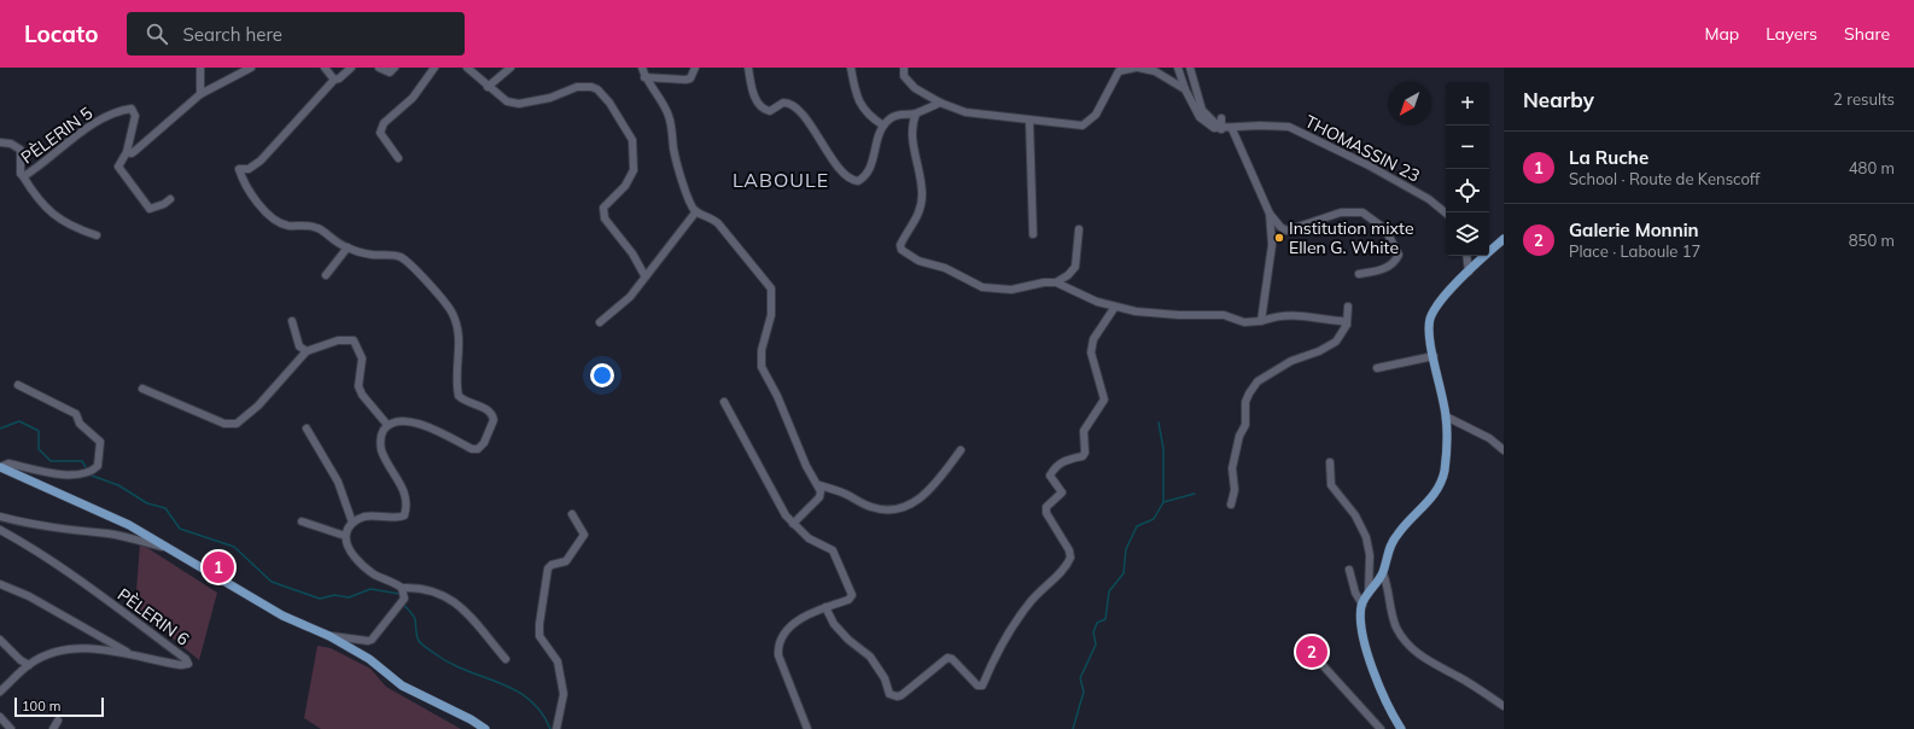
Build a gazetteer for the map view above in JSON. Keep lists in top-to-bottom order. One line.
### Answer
{"streets":{"street":["PÈLERIN 5","THOMASSIN 23","PÈLERIN 6"]},"districts":["LABOULE"],"places":["Institution mixte Ellen G. White"],"scale_bar":"100 m","north":"bottom left","page":{"header":"Locato","search":"Search here","nav":["Map","Layers","Share"],"heading":["Nearby","2 results"],"map_buttons":["+","−"],"list":[{"mark":"1","name":"La Ruche","note":"School · Route de Kenscoff","value":"480 m"},{"mark":"2","name":"Galerie Monnin","note":"Place · Laboule 17","value":"850 m"}],"pins":["1","2"],"scale":"100 m"}}
